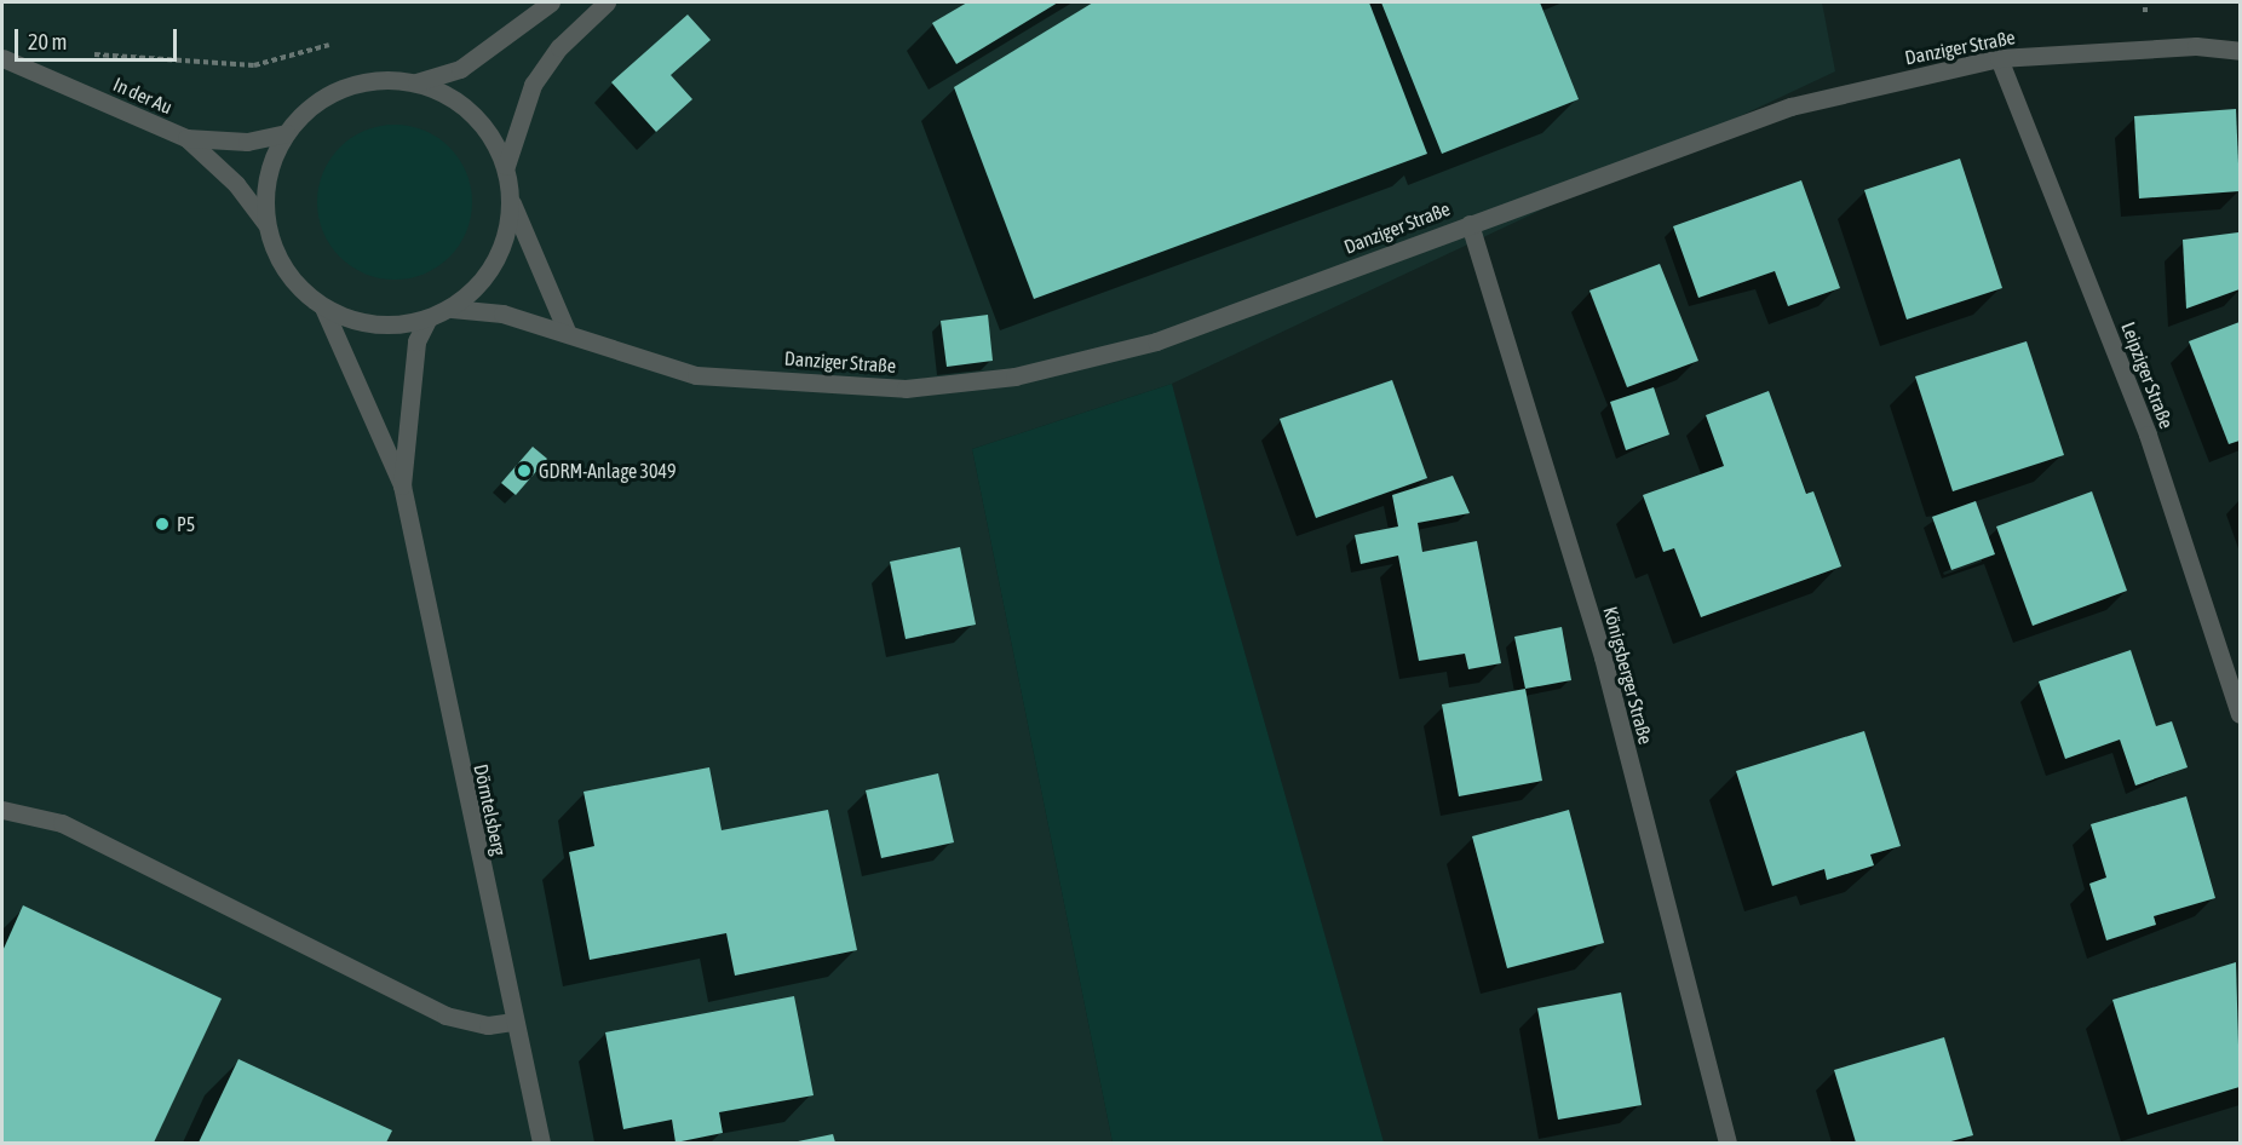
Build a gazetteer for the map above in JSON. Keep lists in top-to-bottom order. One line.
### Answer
{"streets":{"street":["Danziger Straße","In der Au","Leipziger Straße","Königsberger Straße","Dörntelsberg"]},"crossings":[["Danziger Straße","In der Au"],["Danziger Straße","Leipziger Straße"],["Danziger Straße","Königsberger Straße"],["Danziger Straße","Dörntelsberg"],["In der Au","Dörntelsberg"]],"places":["GDRM-Anlage 3049","P5"],"scale_bar":"20 m"}
